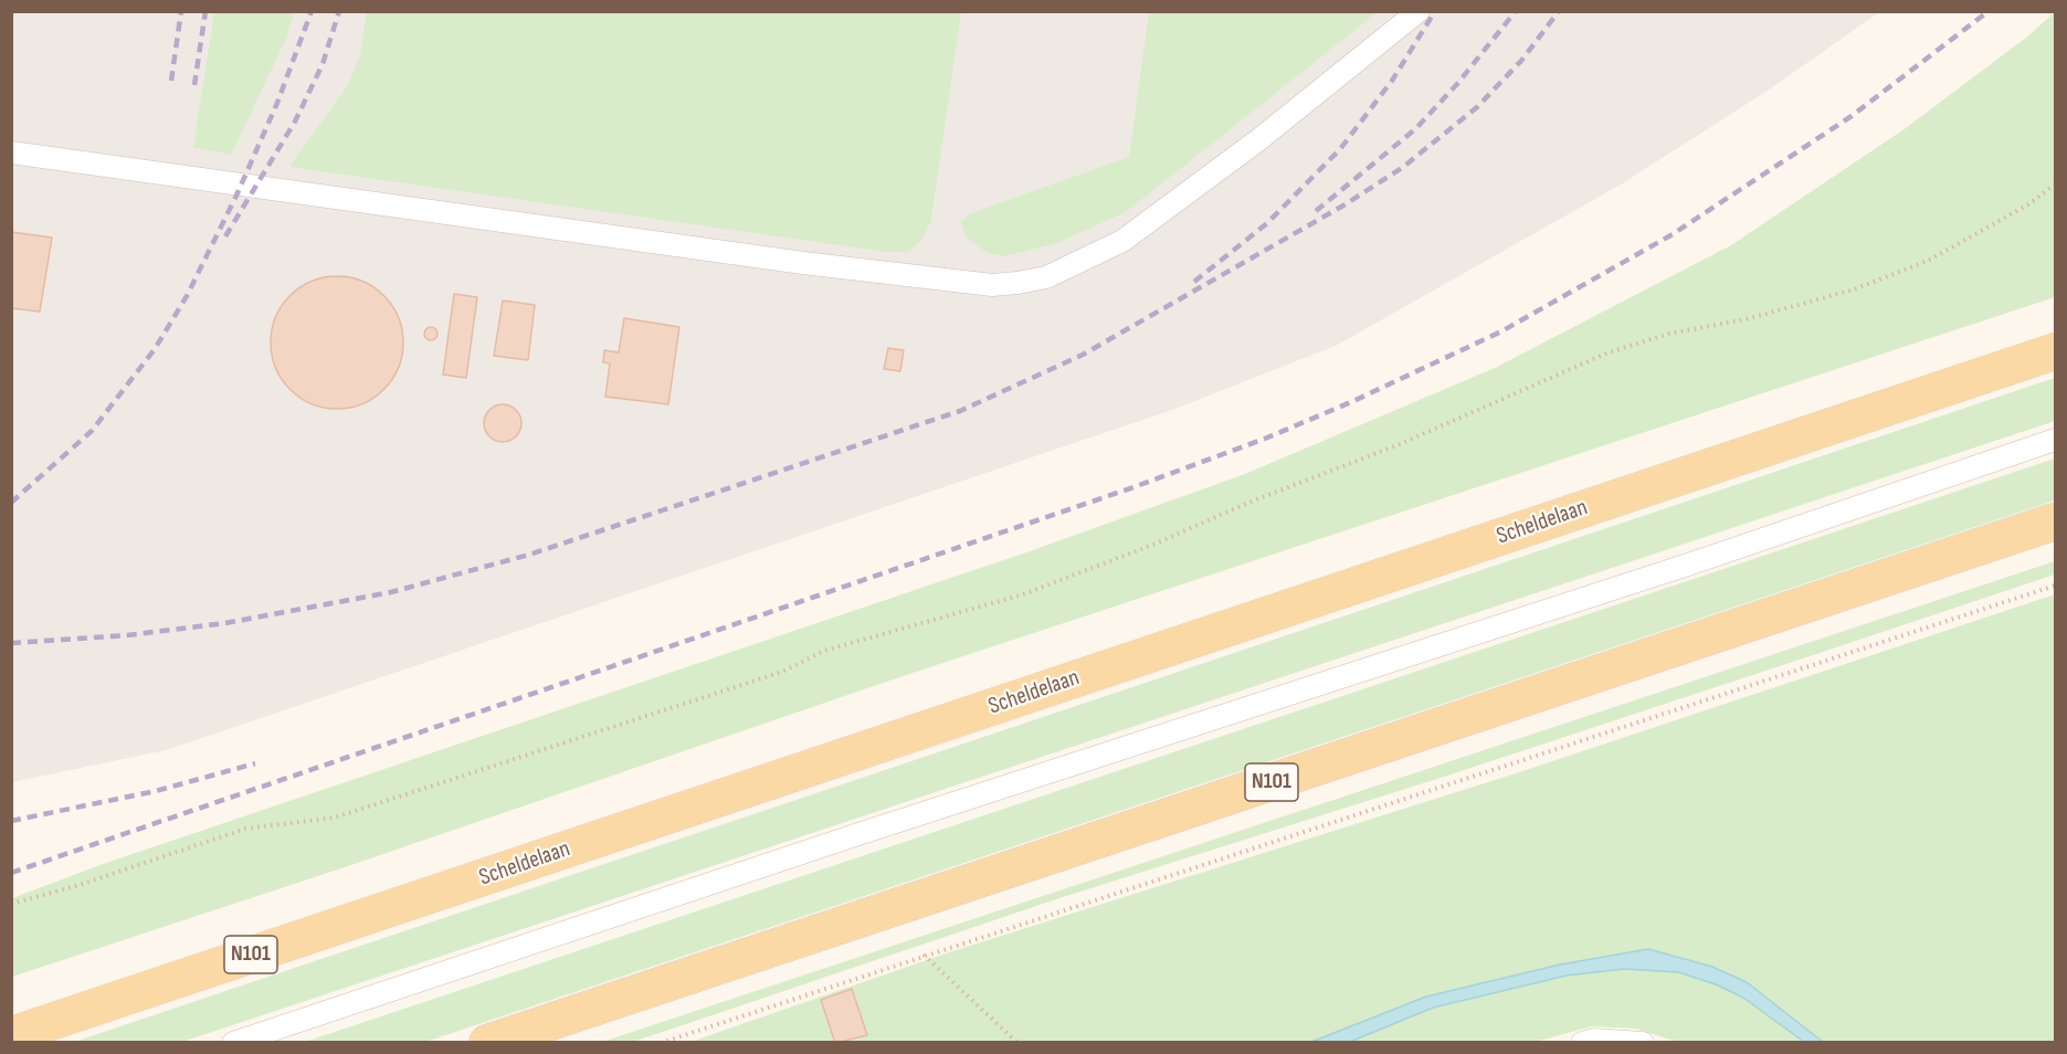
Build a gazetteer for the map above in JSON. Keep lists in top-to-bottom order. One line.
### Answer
{"streets":{"main road":["Scheldelaan","N101"]}}
